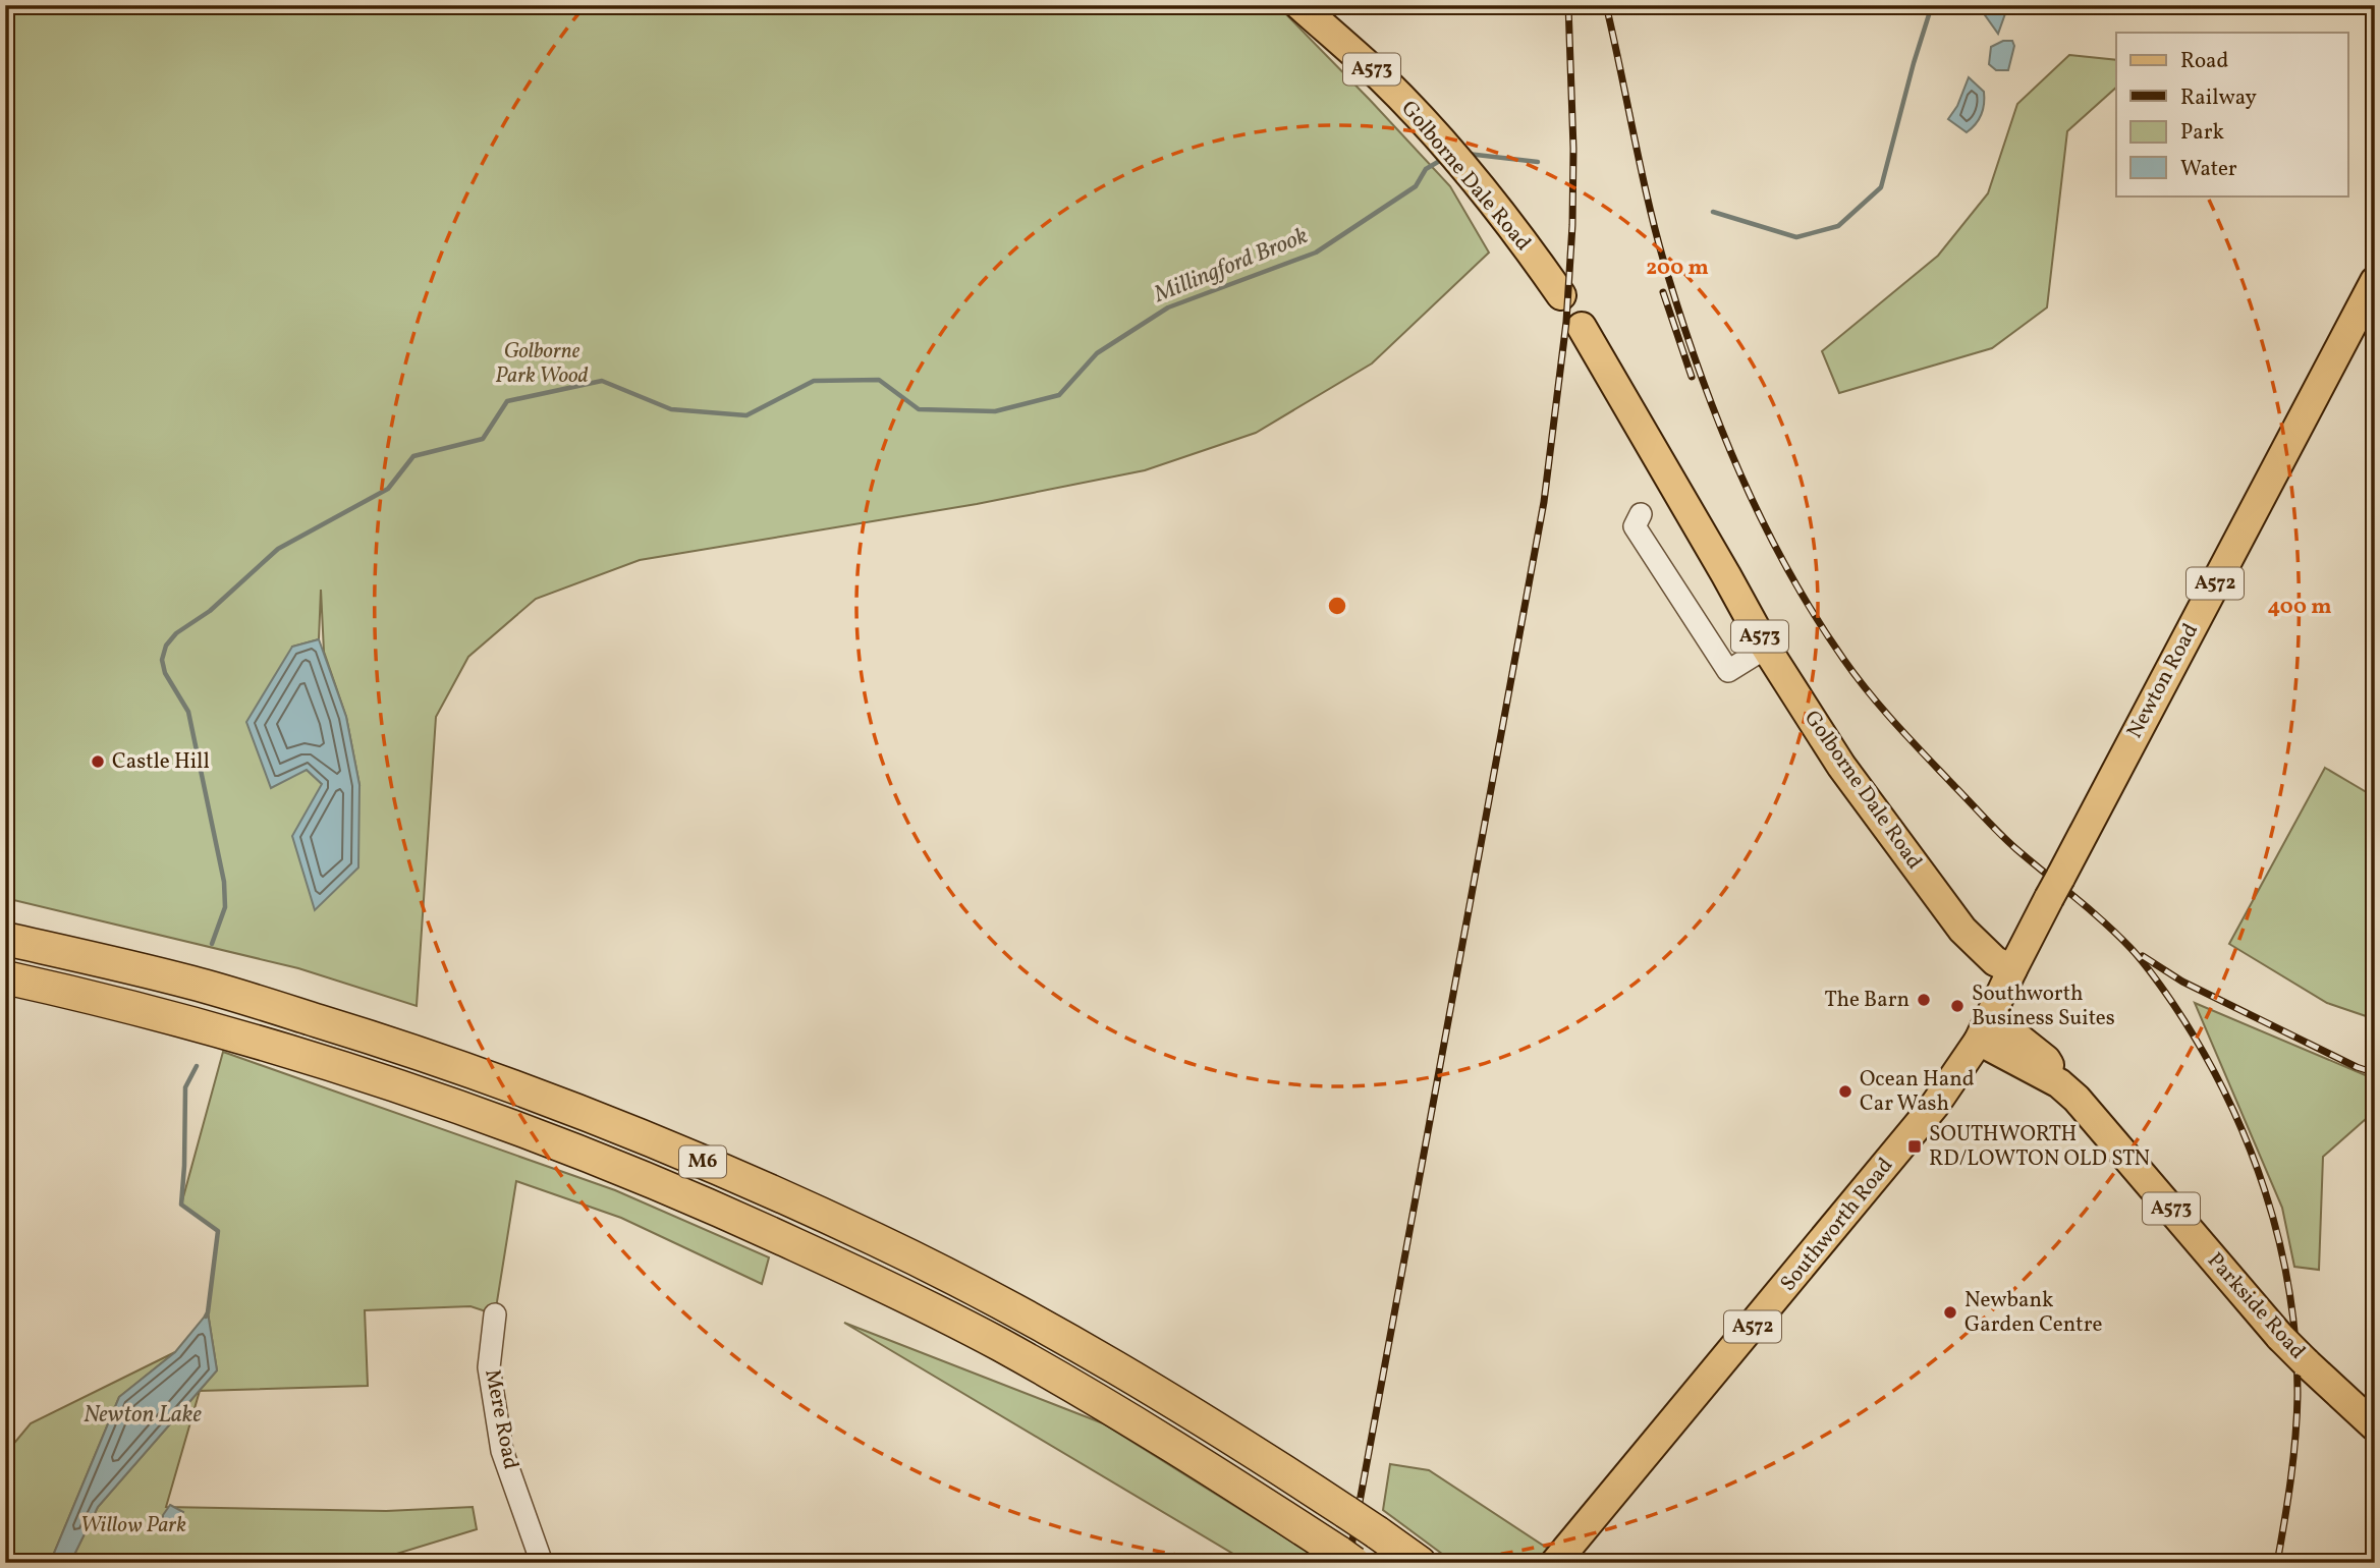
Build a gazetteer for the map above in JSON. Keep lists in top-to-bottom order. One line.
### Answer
{"streets":{"highway":["M6"],"main road":["A573","Golborne Dale Road","A572","Newton Road","Southworth Road","Parkside Road"],"street":["Mere Road"]},"crossings":[["Golborne Dale Road","Newton Road"],["Golborne Dale Road","Southworth Road"],["Newton Road","Southworth Road"],["Southworth Road","Parkside Road"]],"water":["Millingford Brook","Newton Lake"],"parks":["Golborne Park Wood","Willow Park"],"places":{"other":["Castle Hill","The Barn","Southworth Business Suites","Ocean Hand Car Wash","Newbank Garden Centre"],"transit":["SOUTHWORTH RD/LOWTON OLD STN"]},"legend":["Road","Railway","Park","Water"],"rings":["200 m","400 m"]}
